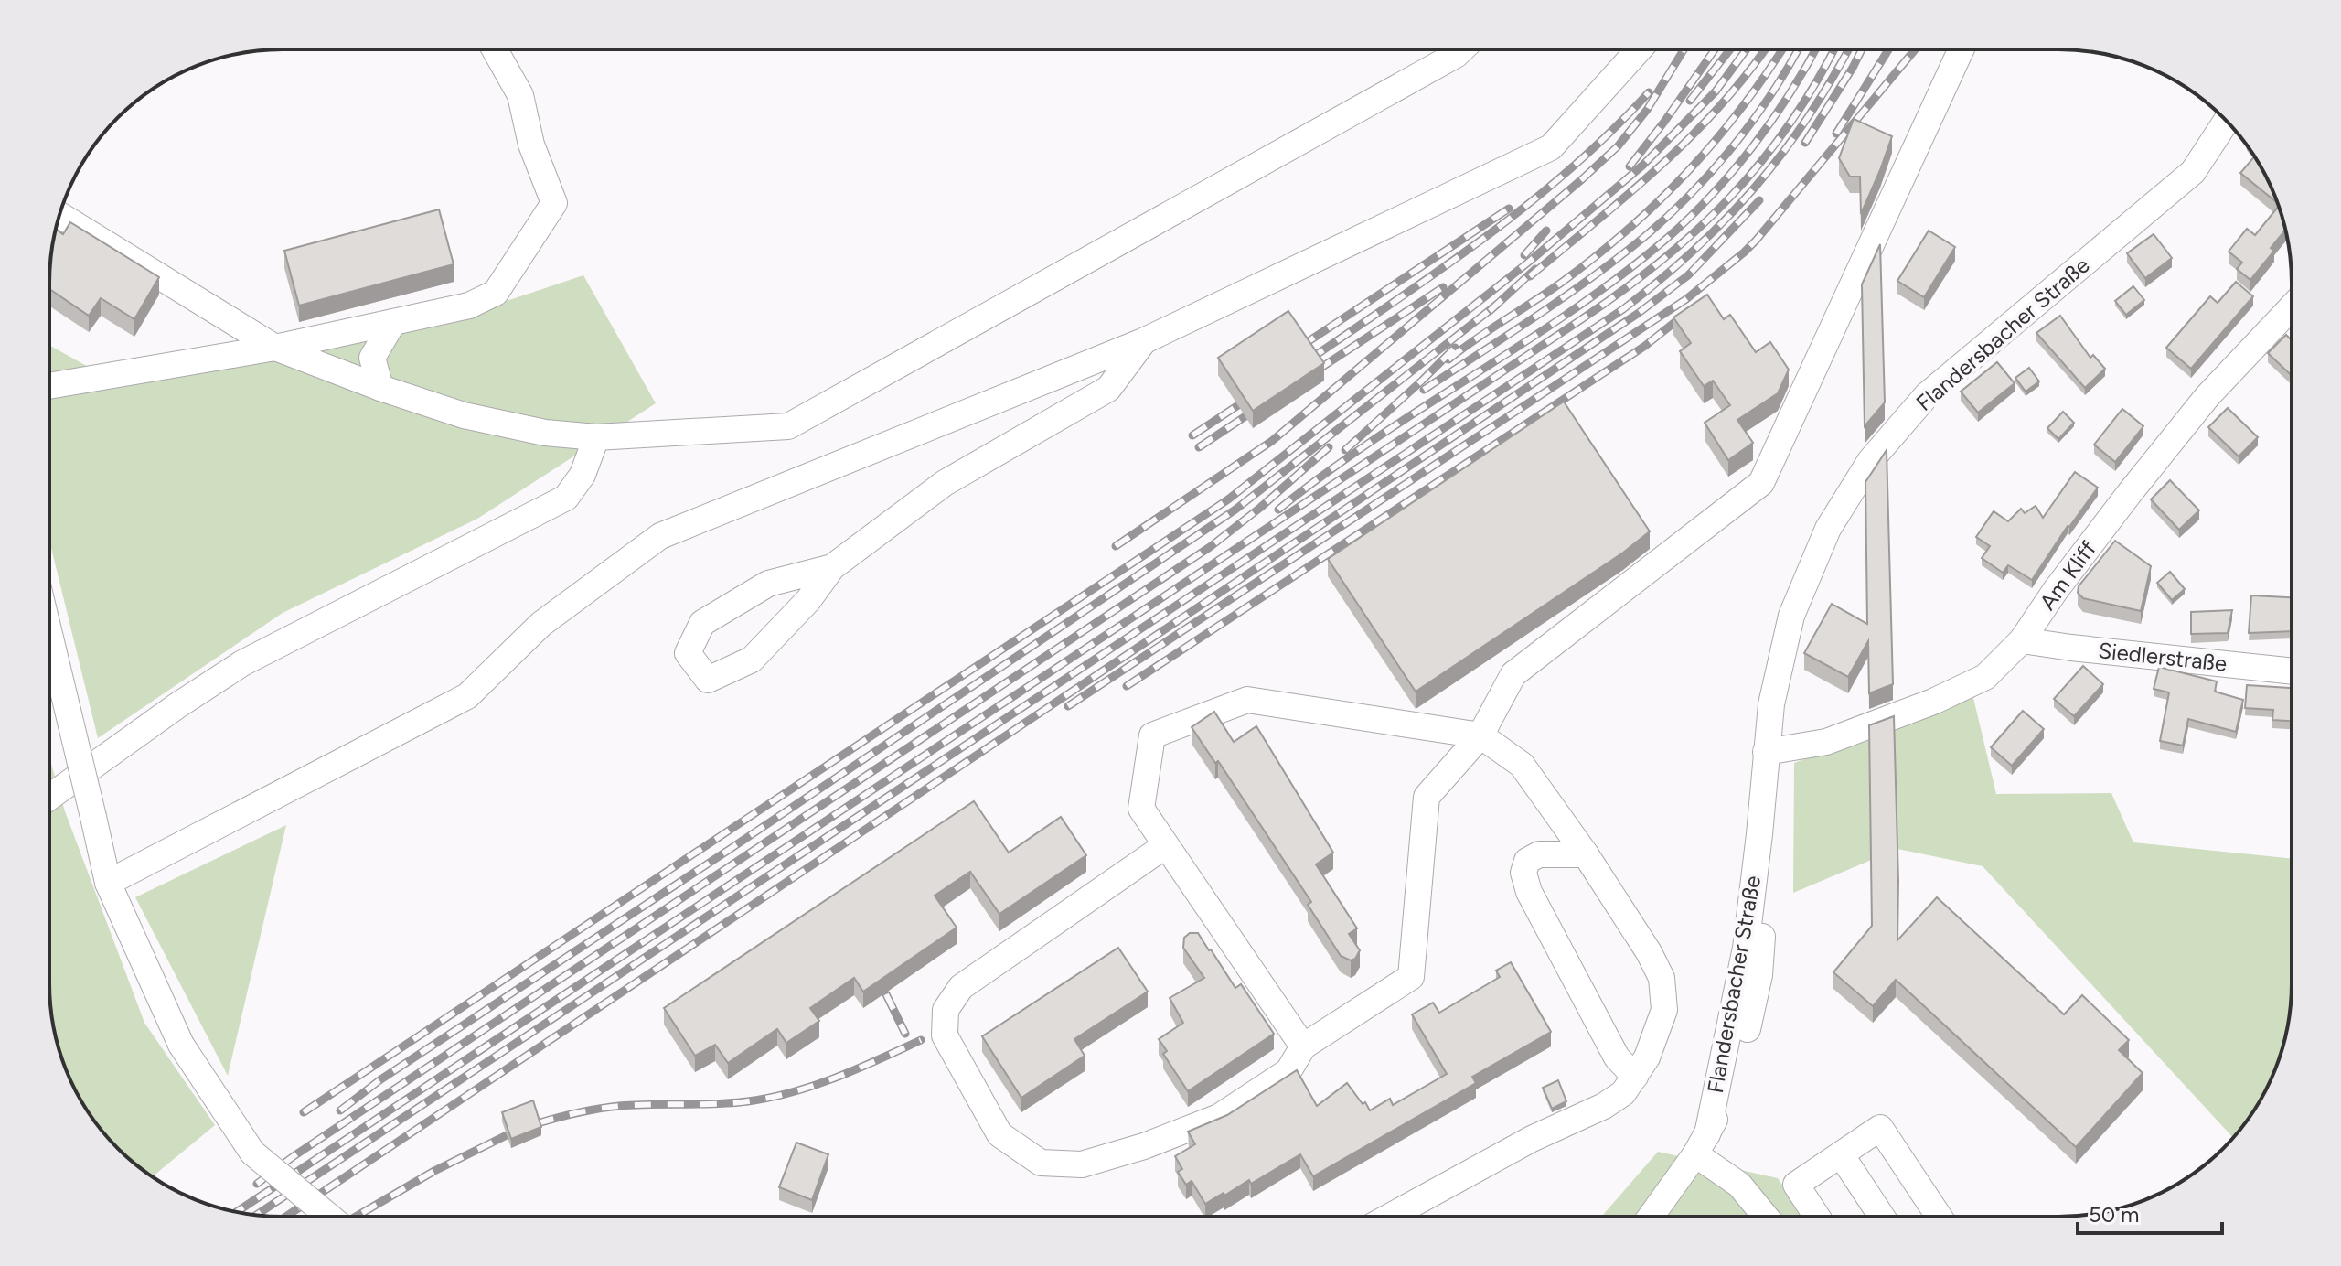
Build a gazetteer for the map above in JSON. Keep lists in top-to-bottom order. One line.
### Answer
{"streets":{"street":["Flandersbacher Straße","Am Kliff","Siedlerstraße"]},"crossings":[["Flandersbacher Straße","Am Kliff"],["Am Kliff","Siedlerstraße"]],"scale_bar":"50 m"}
